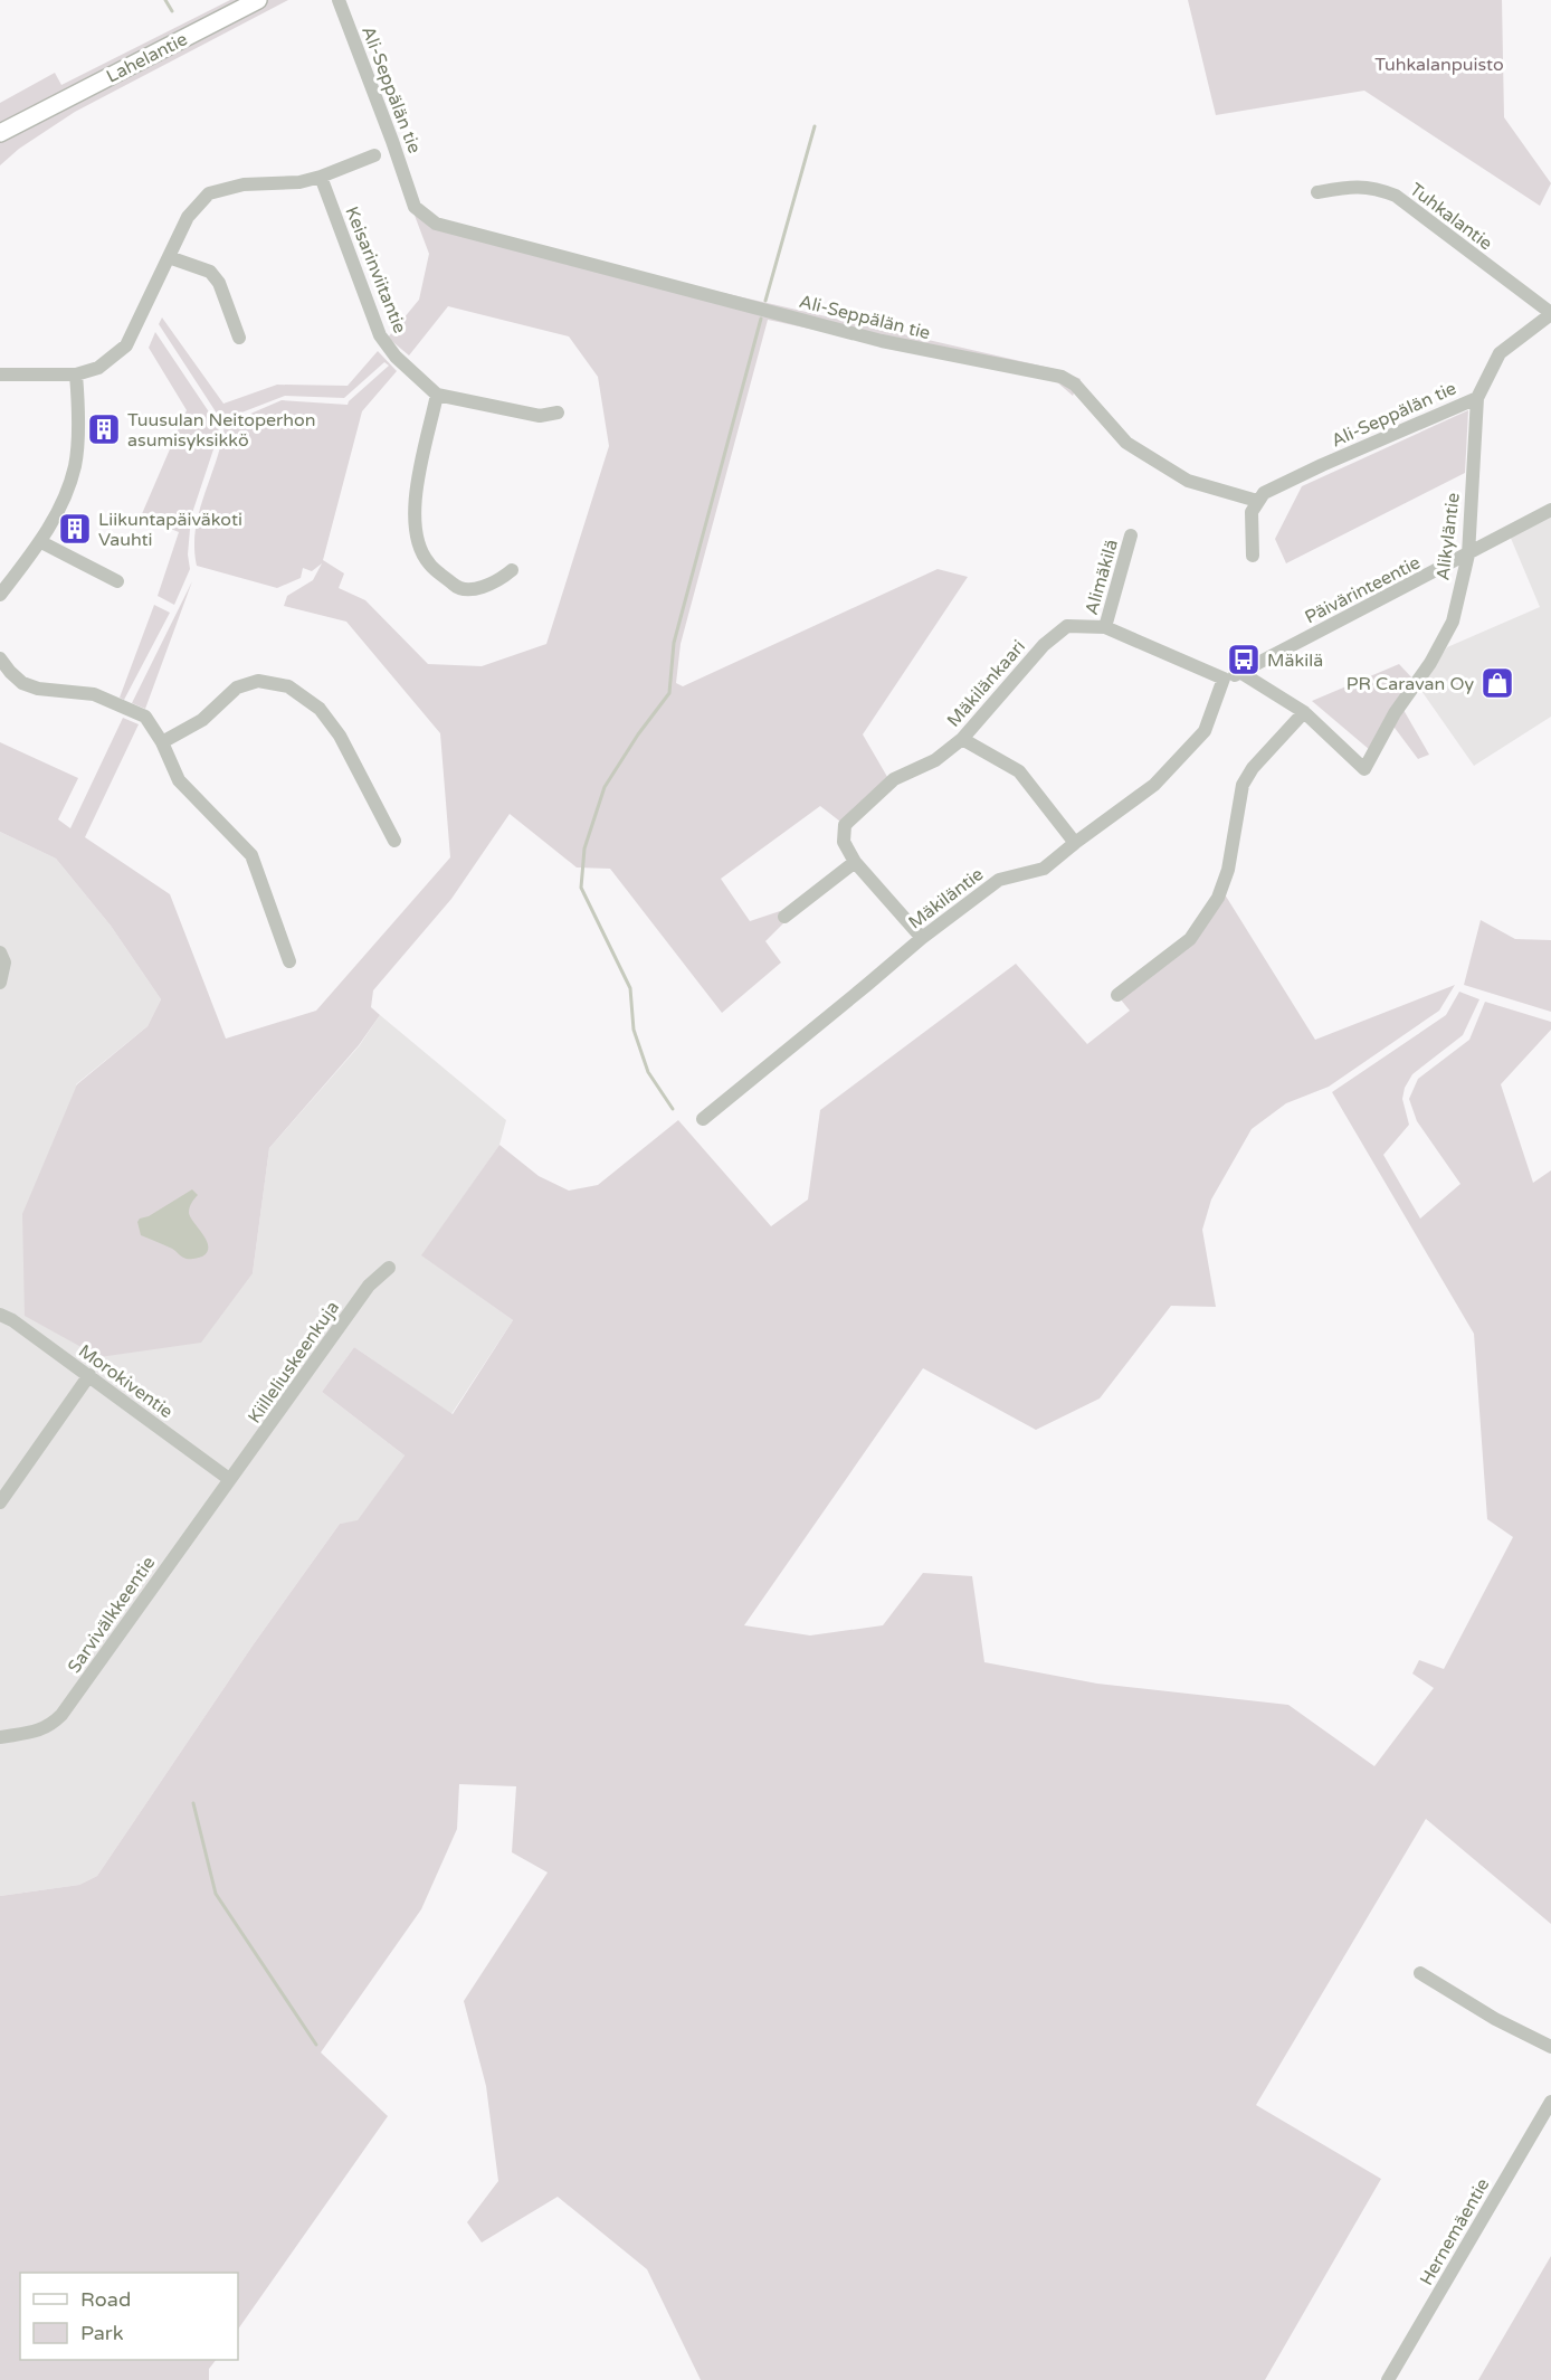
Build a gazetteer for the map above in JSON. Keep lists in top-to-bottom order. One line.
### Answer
{"streets":{"main road":["Lahelantie"],"street":["Ali-Seppälän tie","Tuhkalantie","Keisarinviitantie","Alikyläntie","Alimäkilä","Päivärinteentie","Mäkilänkaari","Mäkiläntie","Kiilleliuskeenkuja","Morokiventie","Sarvivälkkeentie","Hernemäentie"]},"crossings":[["Ali-Seppälän tie","Alikyläntie"],["Tuhkalantie","Alikyläntie"],["Alikyläntie","Päivärinteentie"],["Alimäkilä","Mäkilänkaari"],["Päivärinteentie","Mäkilänkaari"],["Päivärinteentie","Mäkiläntie"],["Mäkilänkaari","Mäkiläntie"],["Kiilleliuskeenkuja","Morokiventie"],["Kiilleliuskeenkuja","Sarvivälkkeentie"],["Morokiventie","Sarvivälkkeentie"]],"parks":["Tuhkalanpuisto"],"places":{"building":["Tuusulan Neitoperhon asumisyksikkö","Liikuntapäiväkoti Vauhti"],"bus stop":["Mäkilä"],"shop":["PR Caravan Oy"]},"legend":["Road","Park"]}
